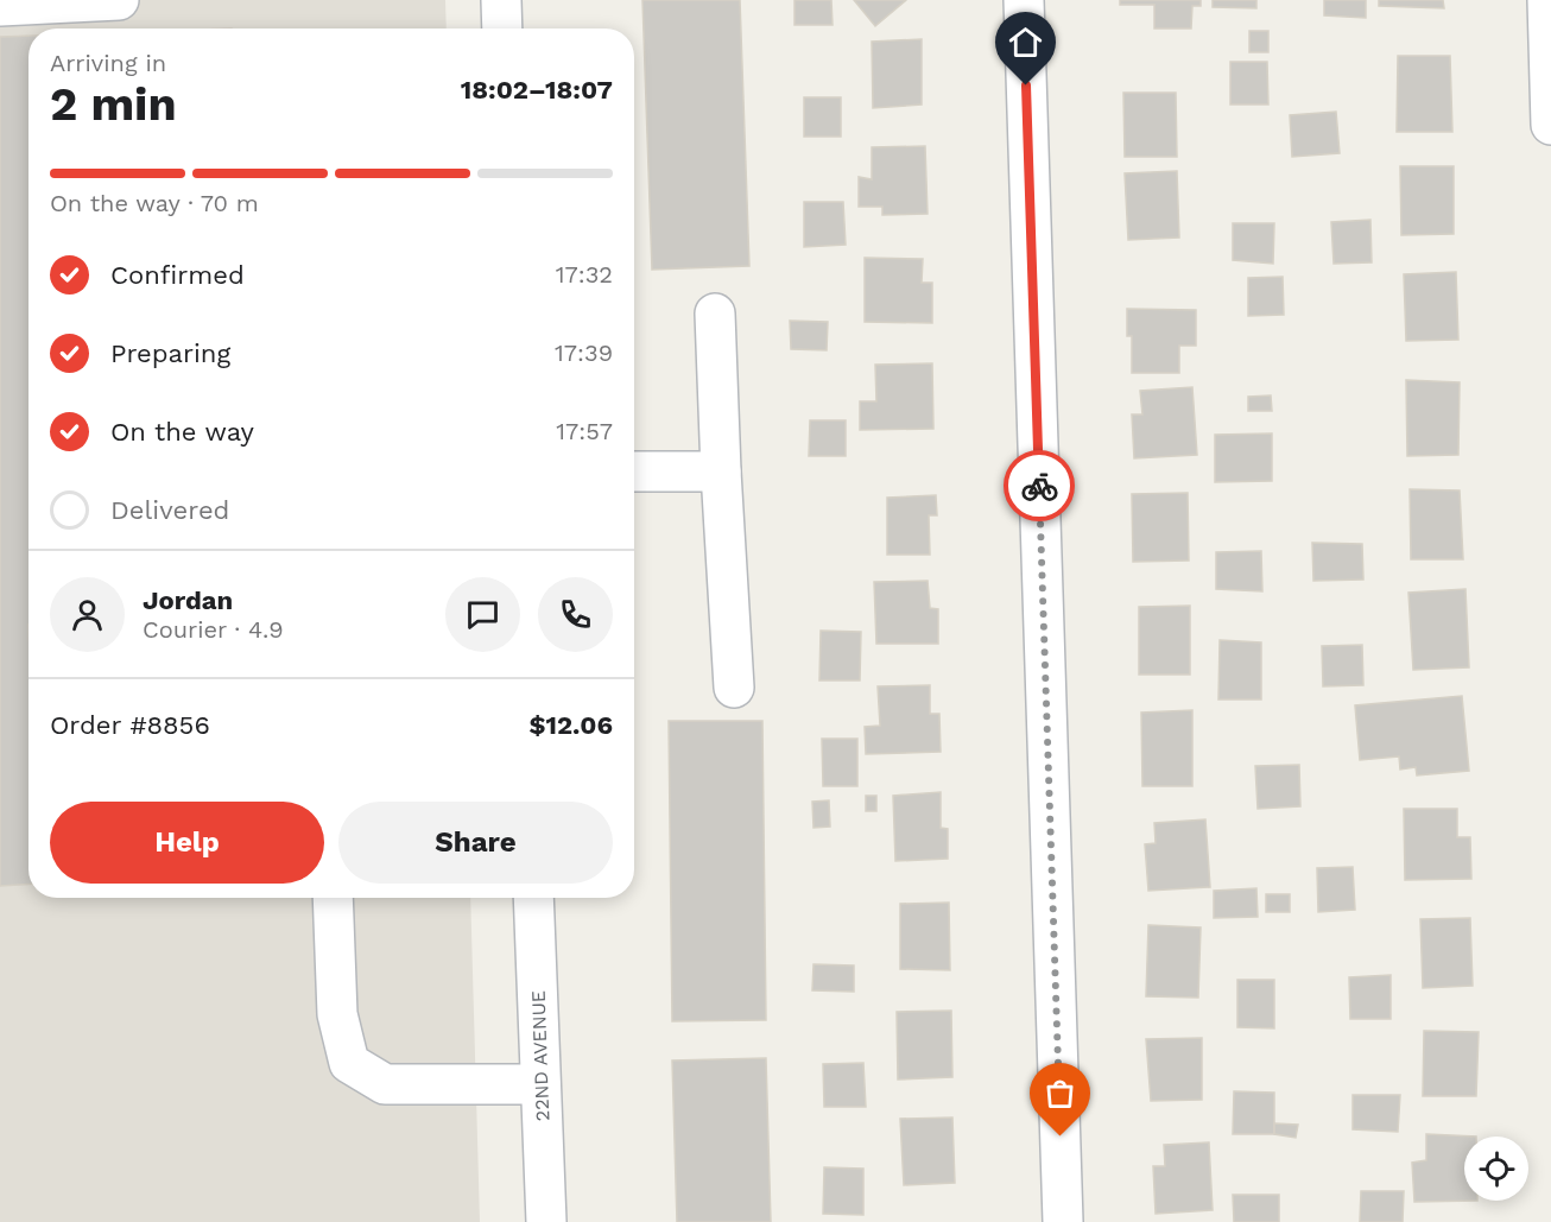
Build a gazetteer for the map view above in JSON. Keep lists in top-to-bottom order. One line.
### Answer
{"streets":{"street":["22ND AVENUE"]},"page":{"heading":["2 min","Arriving in","18:02–18:07"],"panel":["Jordan","Courier · 4.9","Order #8856","$12.06"],"bar":"On the way · 70 m","list":[["Confirmed","17:32"],["Preparing","17:39"],["On the way","17:57"],"Delivered"],"buttons":["Help","Share"]}}
